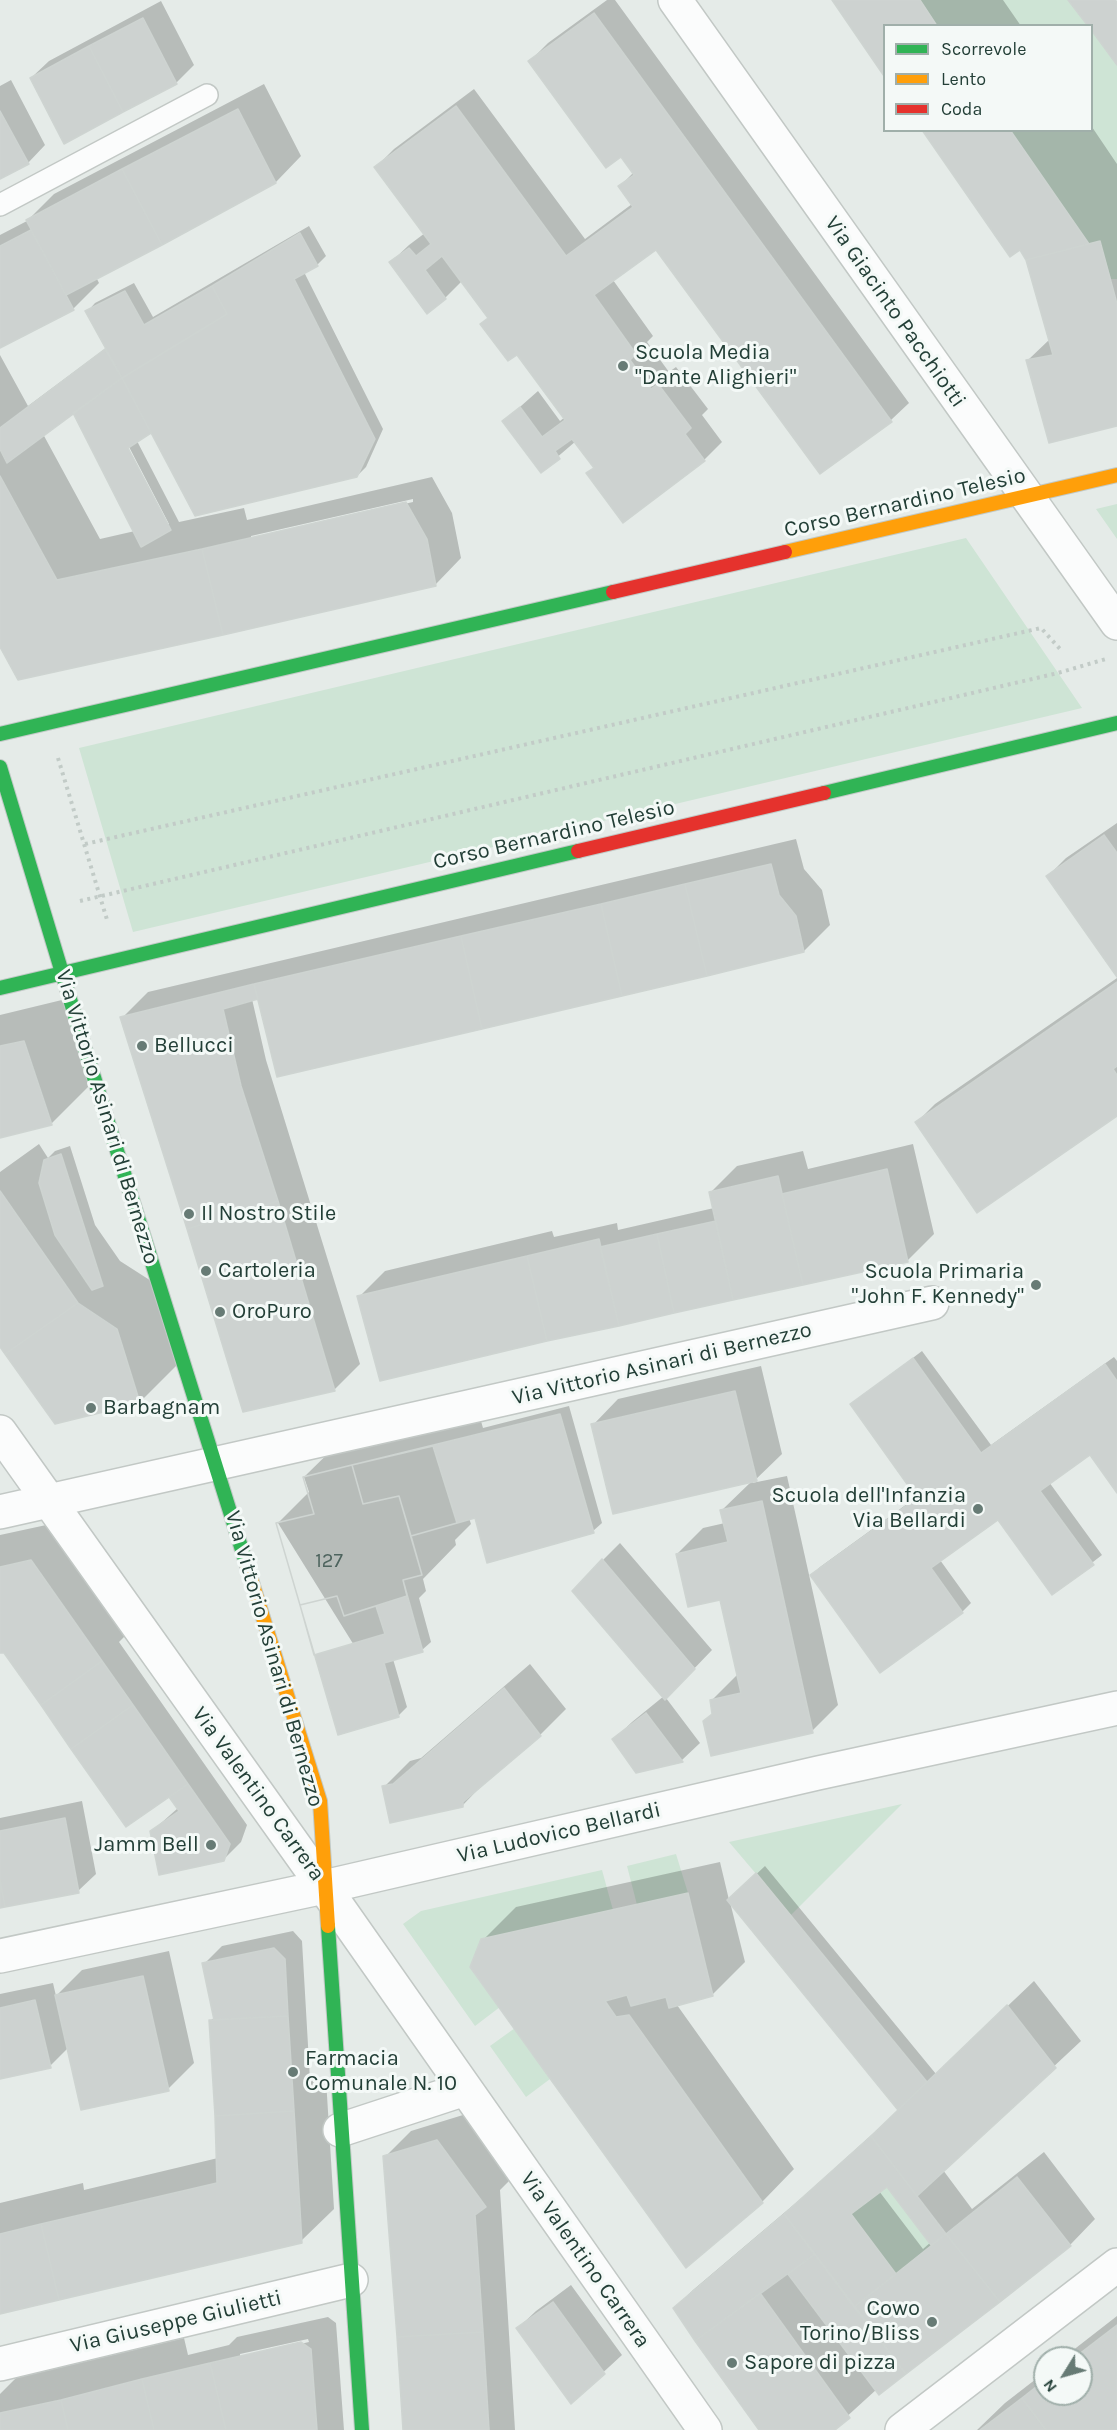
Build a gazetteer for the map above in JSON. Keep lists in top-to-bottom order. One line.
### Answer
{"streets":{"street":["Via Giacinto Pacchiotti","Corso Bernardino Telesio","Via Vittorio Asinari di Bernezzo","Via Valentino Carrera","Via Ludovico Bellardi","Via Giuseppe Giulietti"]},"crossings":[["Via Giacinto Pacchiotti","Corso Bernardino Telesio"],["Corso Bernardino Telesio","Via Vittorio Asinari di Bernezzo"],["Via Vittorio Asinari di Bernezzo","Via Valentino Carrera"],["Via Vittorio Asinari di Bernezzo","Via Ludovico Bellardi"],["Via Vittorio Asinari di Bernezzo","Via Giuseppe Giulietti"],["Via Valentino Carrera","Via Ludovico Bellardi"]],"places":["Scuola Media \"Dante Alighieri\"","Bellucci","Il Nostro Stile","Cartoleria","Scuola Primaria \"John F. Kennedy\"","OroPuro","Barbagnam","Scuola dell'Infanzia Via Bellardi","Jamm Bell","Farmacia Comunale N. 10","Cowo Torino/Bliss","Sapore di pizza"],"house_numbers":["127"],"legend":["Scorrevole","Lento","Coda"],"north":"bottom left"}
